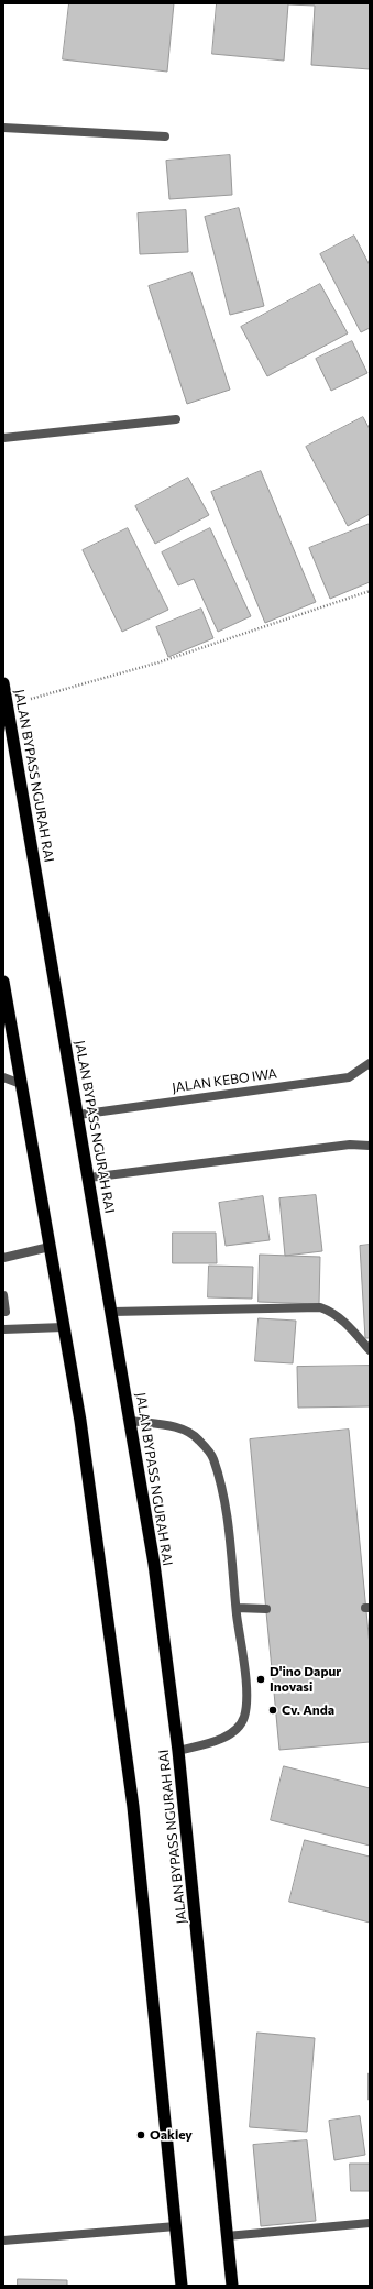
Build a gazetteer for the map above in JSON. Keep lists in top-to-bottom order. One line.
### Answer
{"streets":{"highway":["JALAN BYPASS NGURAH RAI"],"street":["JALAN KEBO IWA"]},"crossings":[["JALAN BYPASS NGURAH RAI","JALAN KEBO IWA"]],"places":["D'ino Dapur Inovasi","Cv. Anda","Oakley"]}
